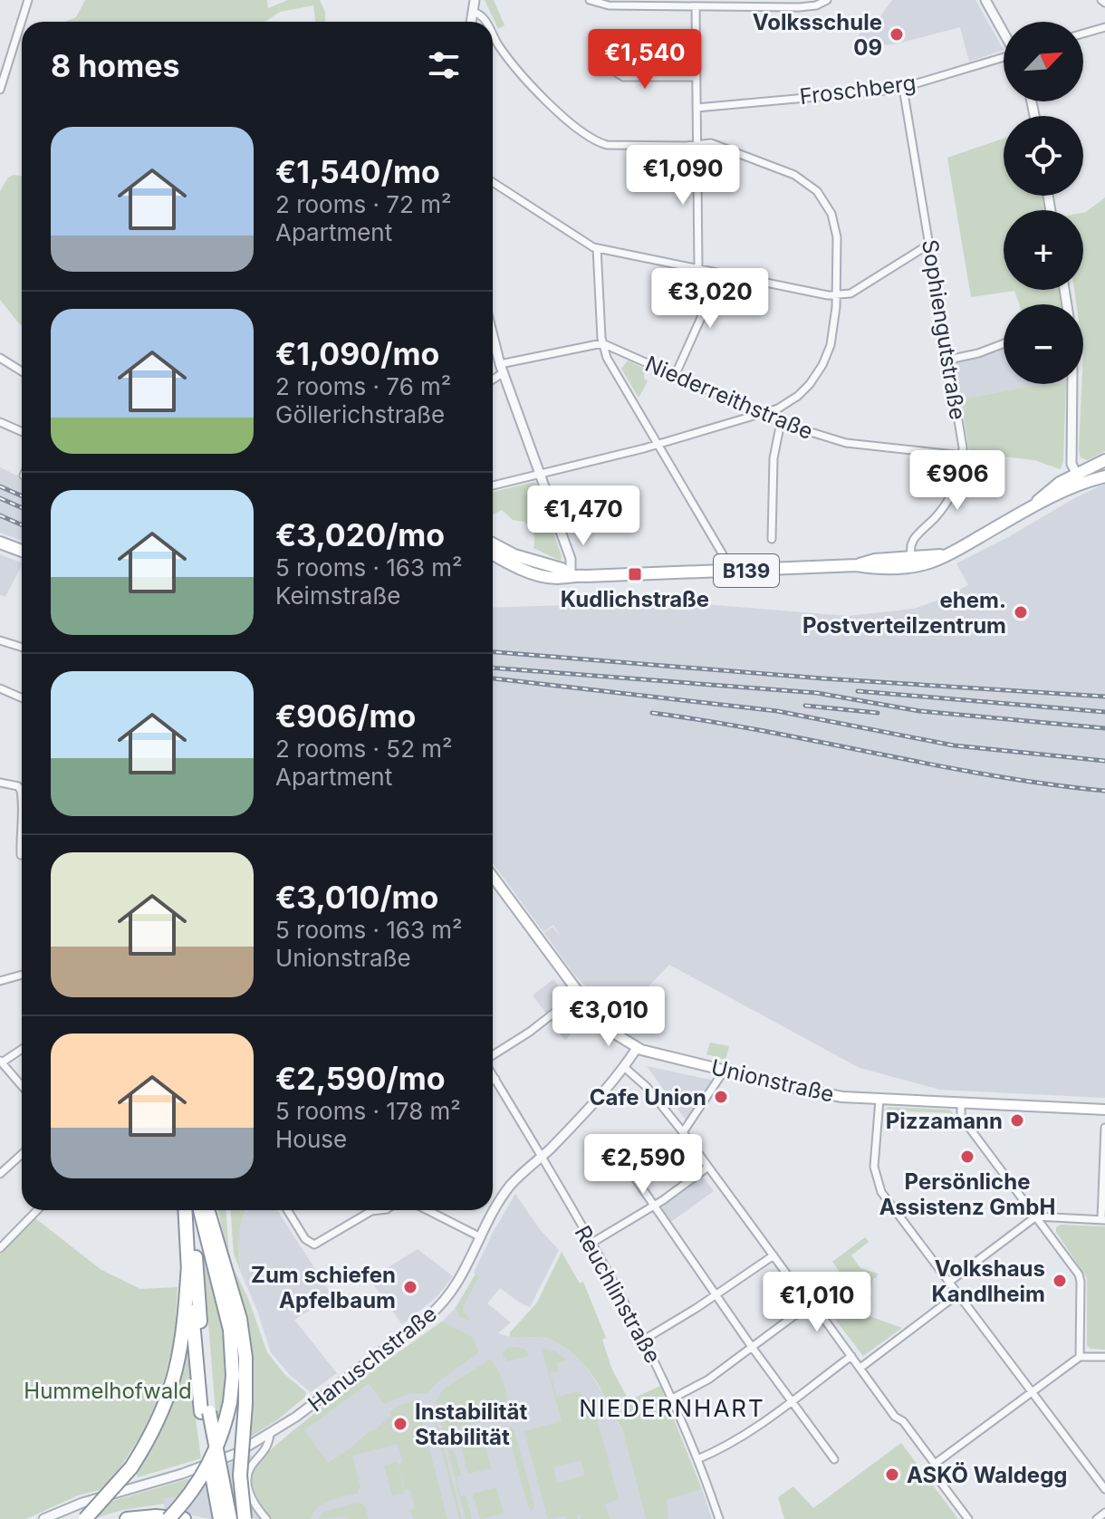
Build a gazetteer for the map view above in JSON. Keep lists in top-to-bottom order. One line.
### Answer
{"streets":{"main road":["B139","Unionstraße"],"street":["Froschberg","Sophiengutstraße","Niederreithstraße","Reuchlinstraße","Hanuschstraße"]},"crossings":[["Froschberg","Sophiengutstraße"],["Sophiengutstraße","Niederreithstraße"],["Sophiengutstraße","B139"],["Unionstraße","Hanuschstraße"],["Reuchlinstraße","Hanuschstraße"]],"districts":["NIEDERNHART"],"parks":["Hummelhofwald"],"places":{"other":["Volksschule 09","ehem. Postverteilzentrum","Cafe Union","Pizzamann","Persönliche Assistenz GmbH","Volkshaus Kandlheim","Zum schiefen Apfelbaum","Instabilität Stabilität","ASKÖ Waldegg"],"transit":["Kudlichstraße"]},"north":"top right","page":{"map_buttons":["+","−"],"heading":"8 homes","price":["€1,540","€1,090","€3,020","€906","€1,470","€3,010","€2,590","€1,010"],"list":[{"name":"€1,540/mo","note":"2 rooms · 72 m² · Apartment"},{"name":"€1,090/mo","note":"2 rooms · 76 m² · Göllerichstraße"},{"name":"€3,020/mo","note":"5 rooms · 163 m² · Keimstraße"},{"name":"€906/mo","note":"2 rooms · 52 m² · Apartment"},{"name":"€3,010/mo","note":"5 rooms · 163 m² · Unionstraße"},{"name":"€2,590/mo","note":"5 rooms · 178 m² · House"}]}}
